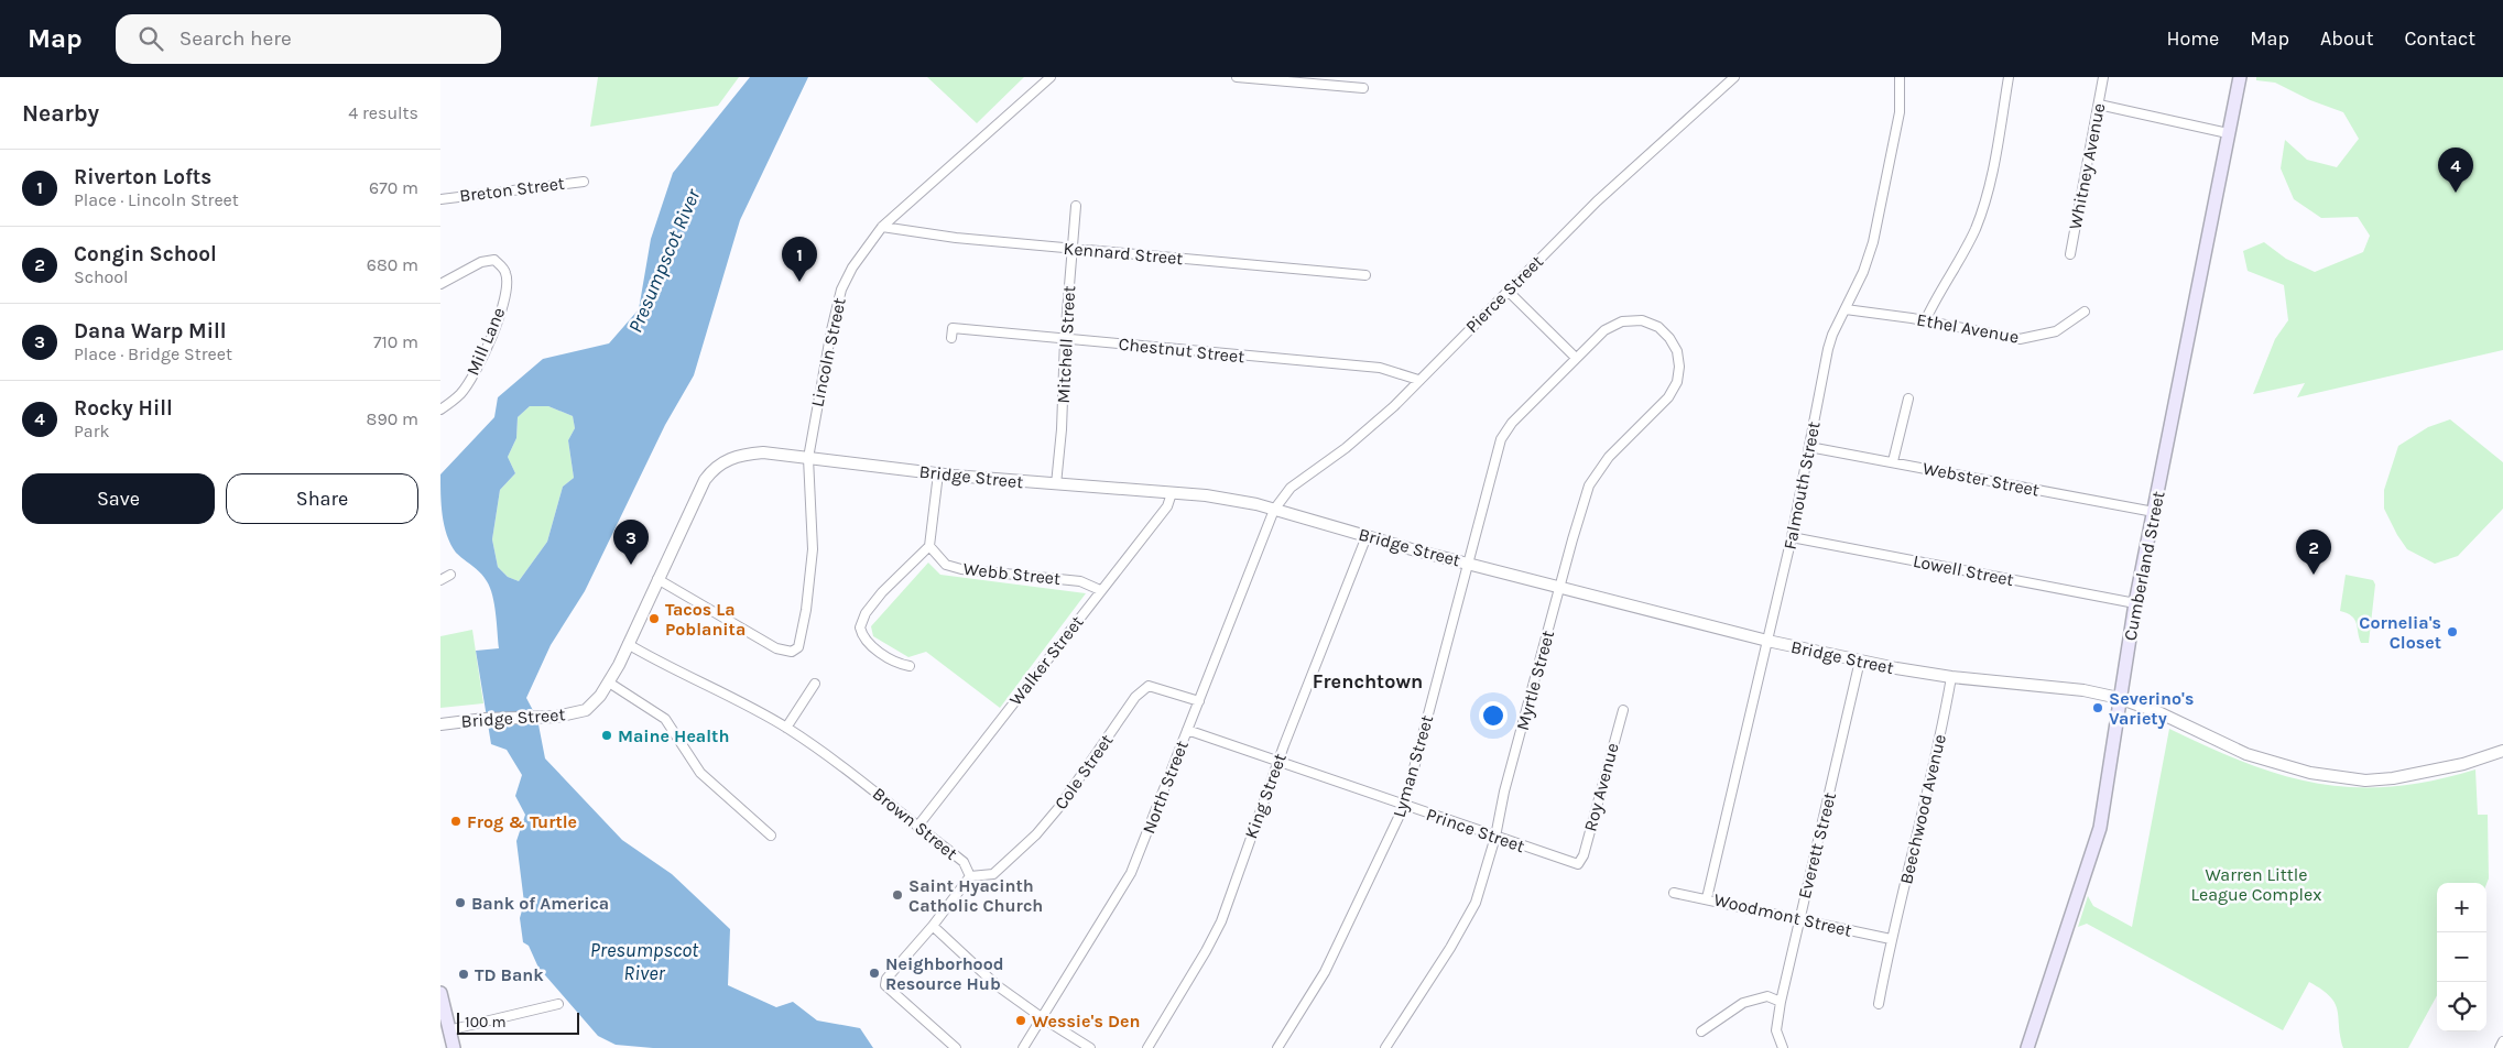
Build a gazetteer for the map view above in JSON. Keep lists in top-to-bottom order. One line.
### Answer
{"streets":{"main road":["Cumberland Street"],"street":["Whitney Avenue","Breton Street","Kennard Street","Pierce Street","Ethel Avenue","Mill Lane","Mitchell Street","Chestnut Street","Lincoln Street","Bridge Street","Webster Street","Falmouth Street","Lowell Street","Webb Street","Walker Street","Myrtle Street","Lyman Street","Cole Street","North Street","Roy Avenue","King Street","Beechwood Avenue","Brown Street","Prince Street","Everett Street","Woodmont Street"]},"crossings":[["Kennard Street","Mitchell Street"],["Kennard Street","Lincoln Street"],["Pierce Street","Chestnut Street"],["Pierce Street","Bridge Street"],["Pierce Street","North Street"],["Ethel Avenue","Falmouth Street"],["Mitchell Street","Chestnut Street"],["Mitchell Street","Bridge Street"],["Lincoln Street","Bridge Street"],["Bridge Street","Falmouth Street"],["Bridge Street","Cumberland Street"],["Bridge Street","Walker Street"],["Bridge Street","Myrtle Street"],["Bridge Street","Lyman Street"],["Bridge Street","North Street"],["Bridge Street","King Street"],["Bridge Street","Beechwood Avenue"],["Bridge Street","Brown Street"],["Bridge Street","Everett Street"],["Webster Street","Falmouth Street"],["Webster Street","Cumberland Street"],["Falmouth Street","Lowell Street"],["Falmouth Street","Woodmont Street"],["Cumberland Street","Lowell Street"],["Webb Street","Walker Street"],["Walker Street","Brown Street"],["Myrtle Street","Lyman Street"],["Myrtle Street","Prince Street"],["Lyman Street","Prince Street"],["Cole Street","North Street"],["Cole Street","Brown Street"],["North Street","Prince Street"],["Roy Avenue","Prince Street"],["King Street","Prince Street"],["Beechwood Avenue","Woodmont Street"],["Everett Street","Woodmont Street"]],"districts":["Frenchtown"],"water":["Presumpscot River"],"parks":["Warren Little League Complex"],"places":["Tacos La Poblanita","Cornelia's Closet","Severino's Variety","Maine Health","Frog & Turtle","Saint Hyacinth Catholic Church","Bank of America","Neighborhood Resource Hub","TD Bank","Wessie's Den"],"scale_bar":"100 m","page":{"header":"Map","search":"Search here","nav":["Home","Map","About","Contact"],"heading":["Nearby","4 results"],"pins":["4","1","3","2"],"list":[{"mark":"1","name":"Riverton Lofts","note":"Place · Lincoln Street","value":"670 m"},{"mark":"2","name":"Congin School","note":"School","value":"680 m"},{"mark":"3","name":"Dana Warp Mill","note":"Place · Bridge Street","value":"710 m"},{"mark":"4","name":"Rocky Hill","note":"Park","value":"890 m"}],"buttons":["Save","Share"],"map_buttons":["+","−"],"scale":"100 m"}}
